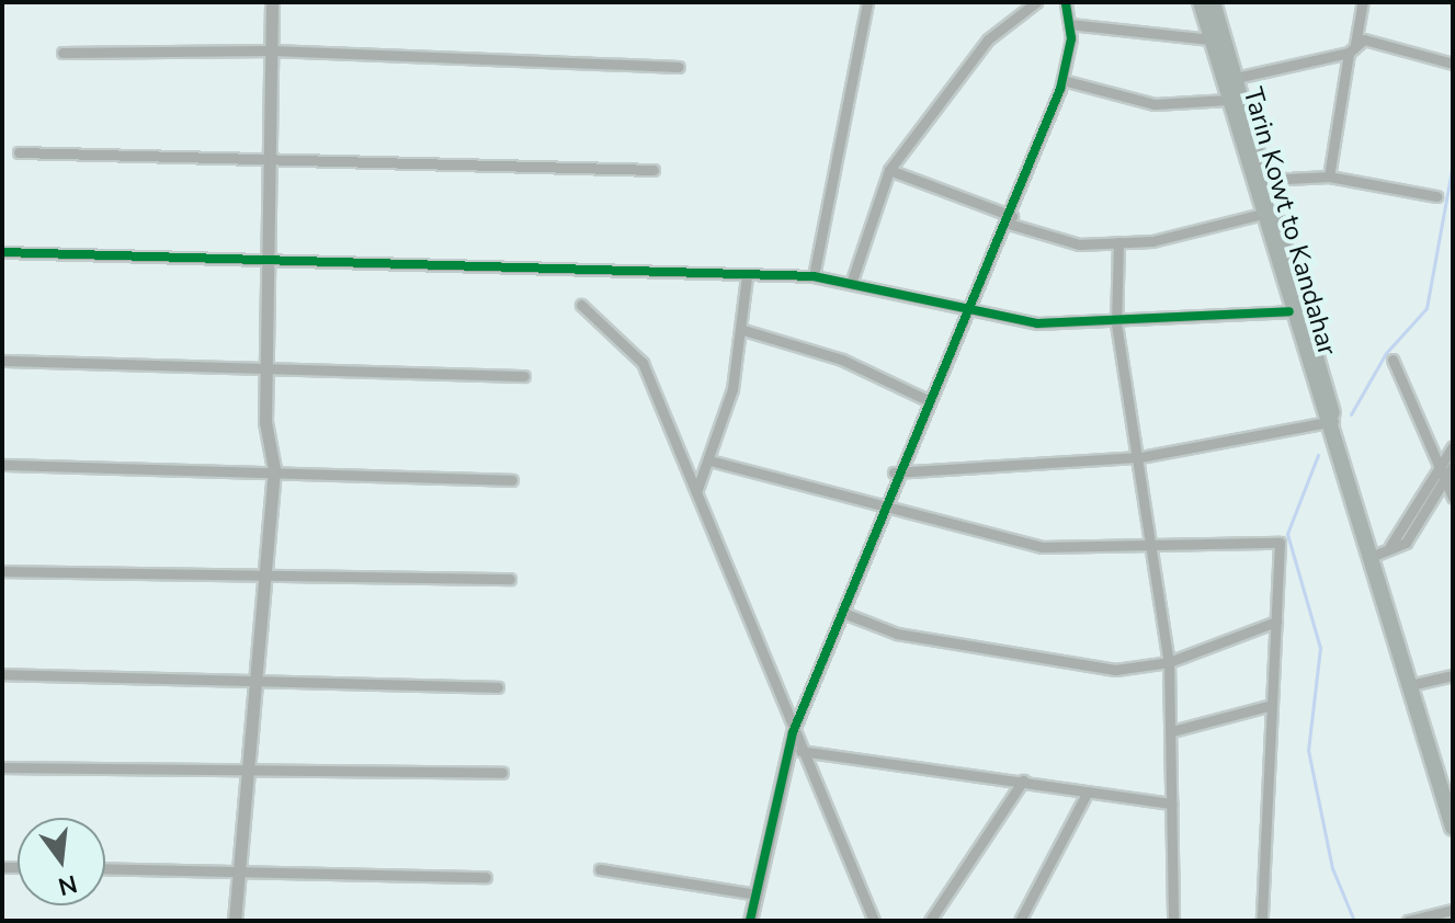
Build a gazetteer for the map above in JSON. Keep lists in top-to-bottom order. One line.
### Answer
{"streets":{"main road":["Tarin Kowt to Kandahar"]},"north":"bottom"}
